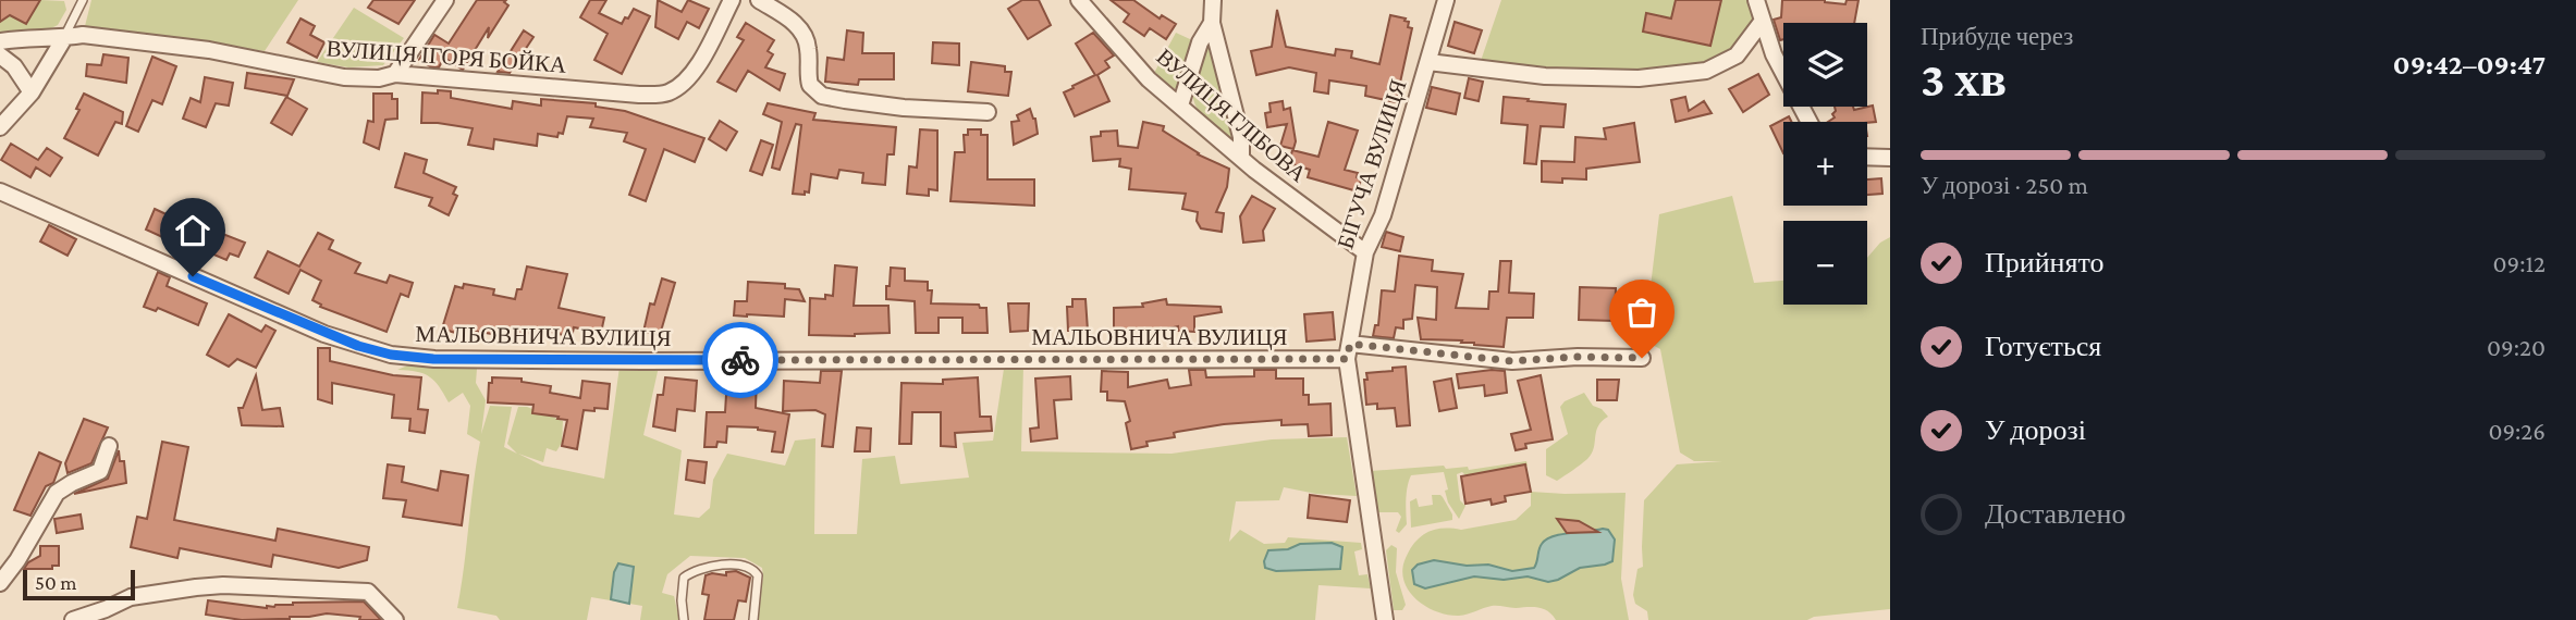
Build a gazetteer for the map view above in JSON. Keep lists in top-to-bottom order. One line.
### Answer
{"streets":{"street":["ВУЛИЦЯ ІГОРЯ БОЙКА","ВУЛИЦЯ ГЛІБОВА","БІГУЧА ВУЛИЦЯ","МАЛЬОВНИЧА ВУЛИЦЯ"]},"crossings":[["ВУЛИЦЯ ГЛІБОВА","БІГУЧА ВУЛИЦЯ"],["БІГУЧА ВУЛИЦЯ","МАЛЬОВНИЧА ВУЛИЦЯ"]],"scale_bar":"50 m","page":{"heading":["3 хв","Прибуде через","09:42–09:47"],"map_buttons":["+","−"],"bar":"У дорозі · 250 m","list":[["Прийнято","09:12"],["Готується","09:20"],["У дорозі","09:26"],"Доставлено"],"scale":"50 m"}}
